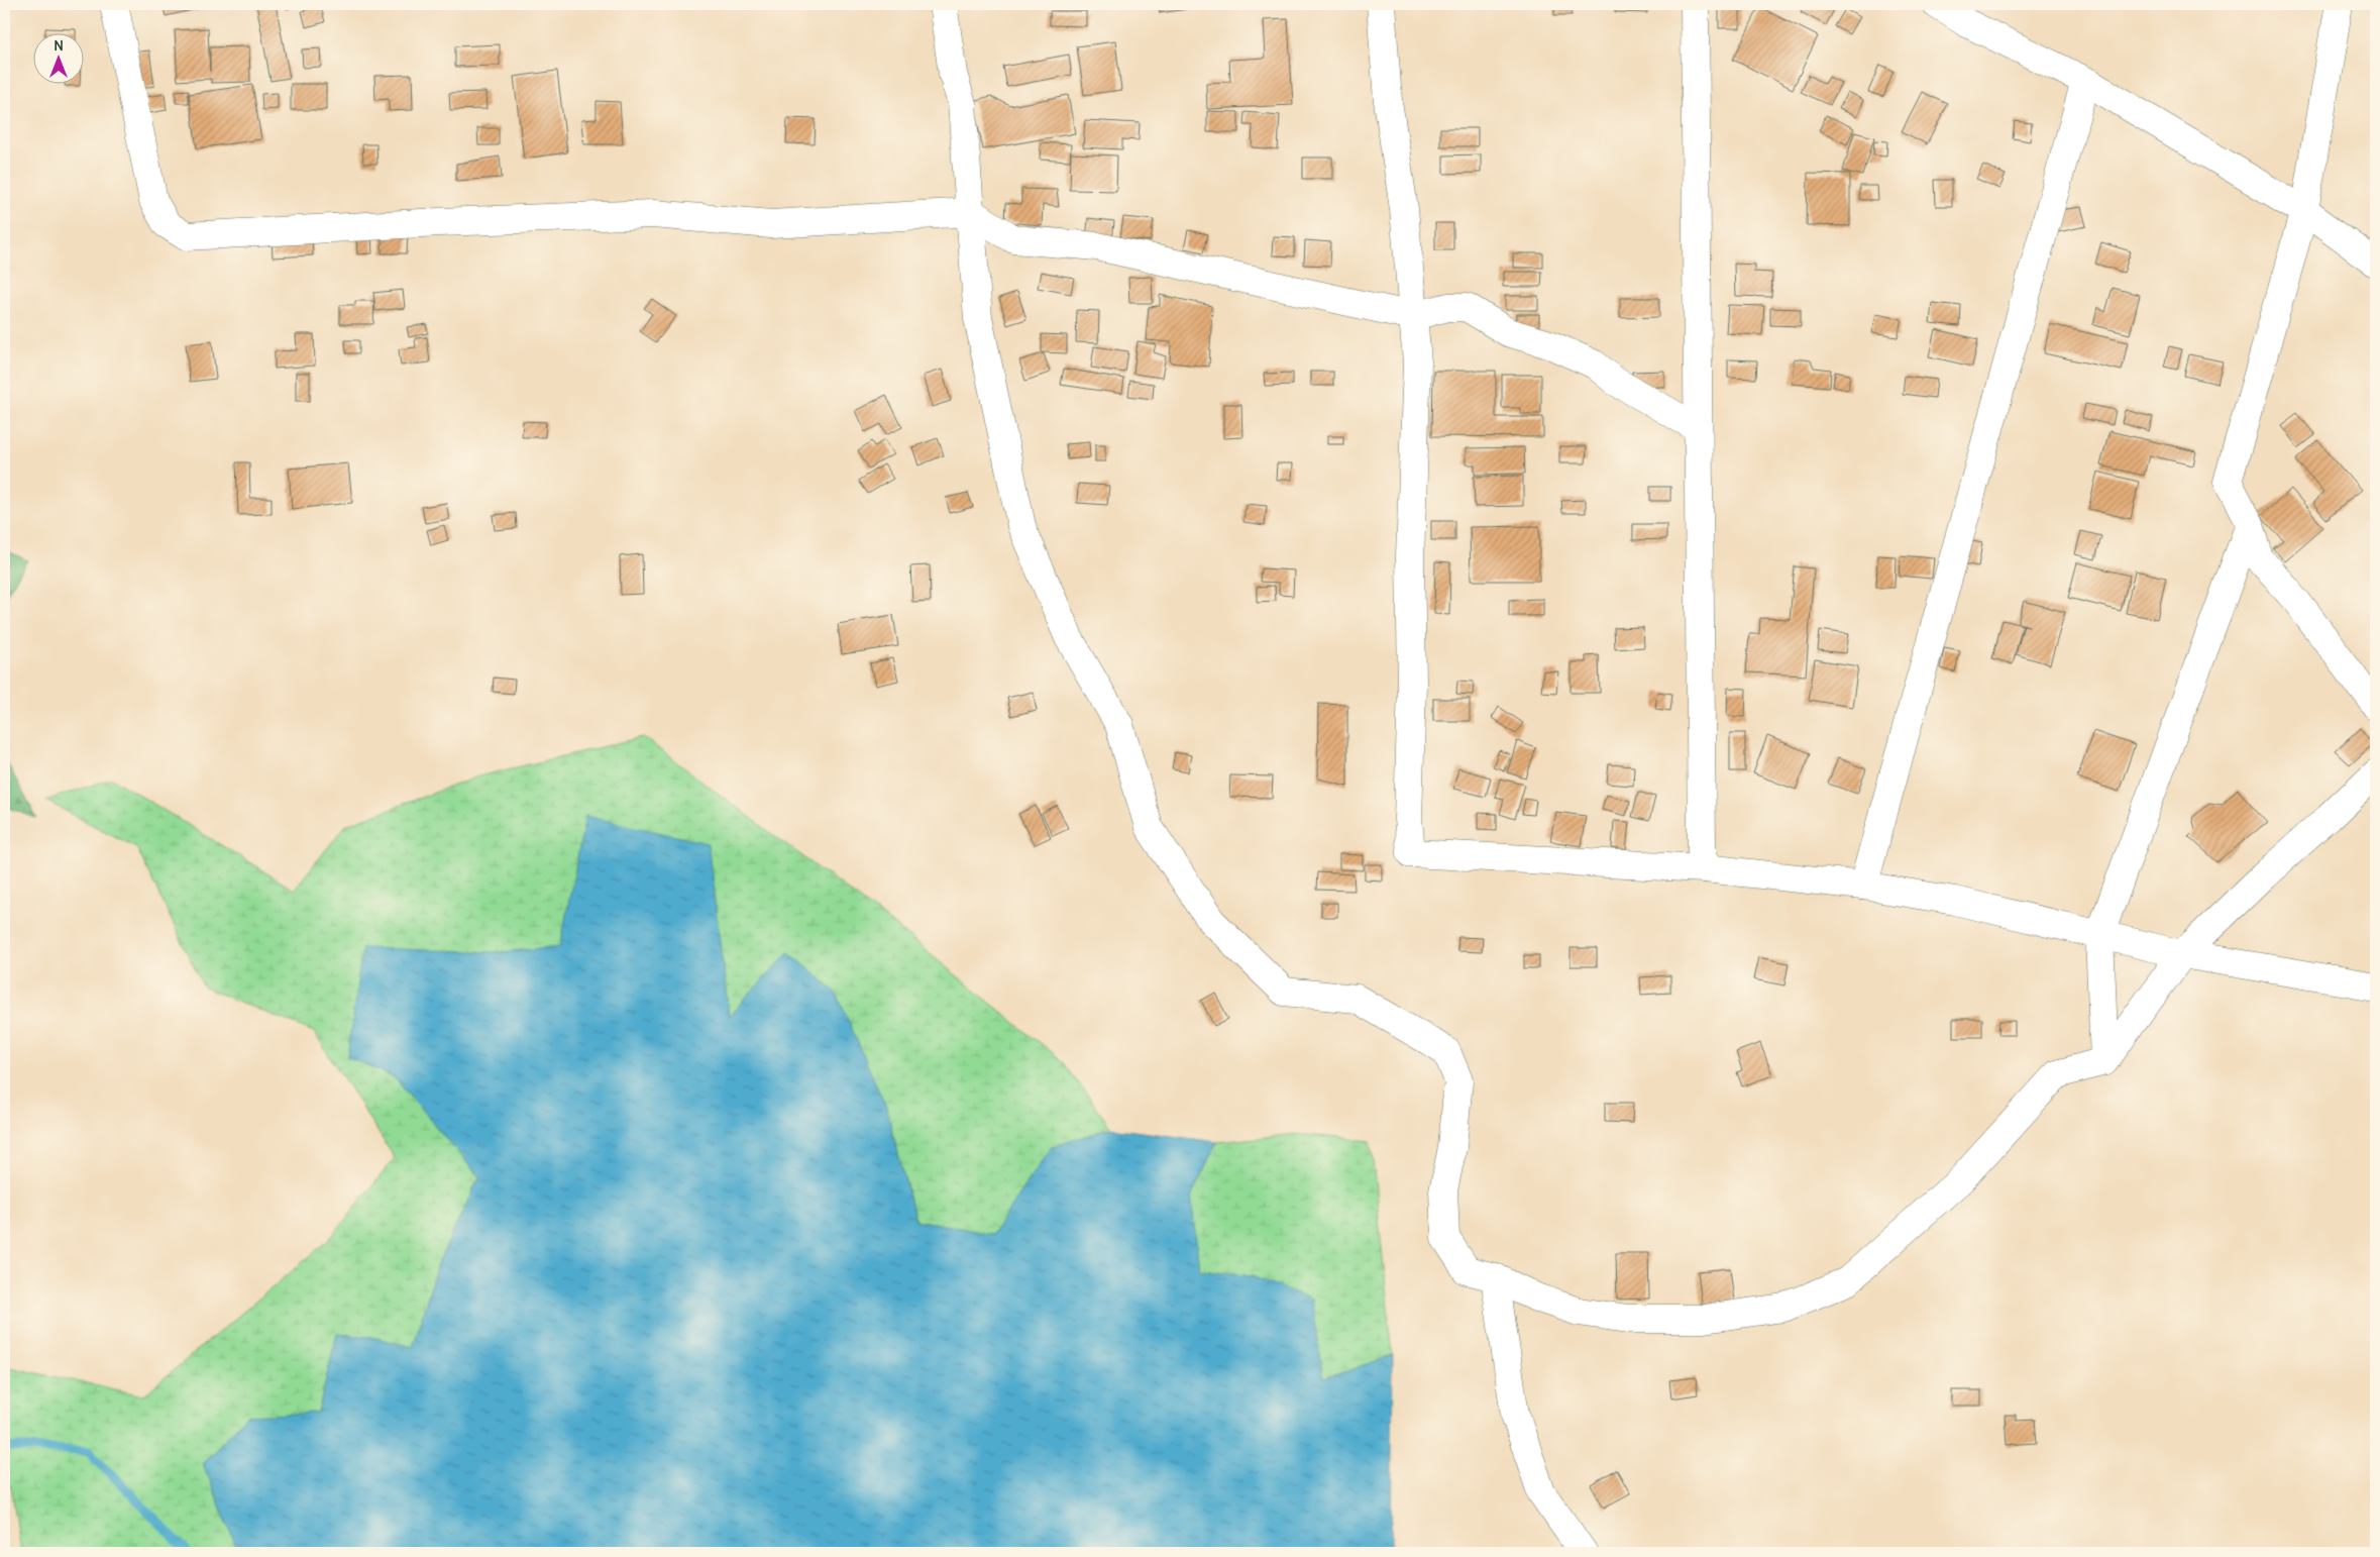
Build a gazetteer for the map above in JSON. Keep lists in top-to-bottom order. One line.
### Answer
{"north":"top"}
